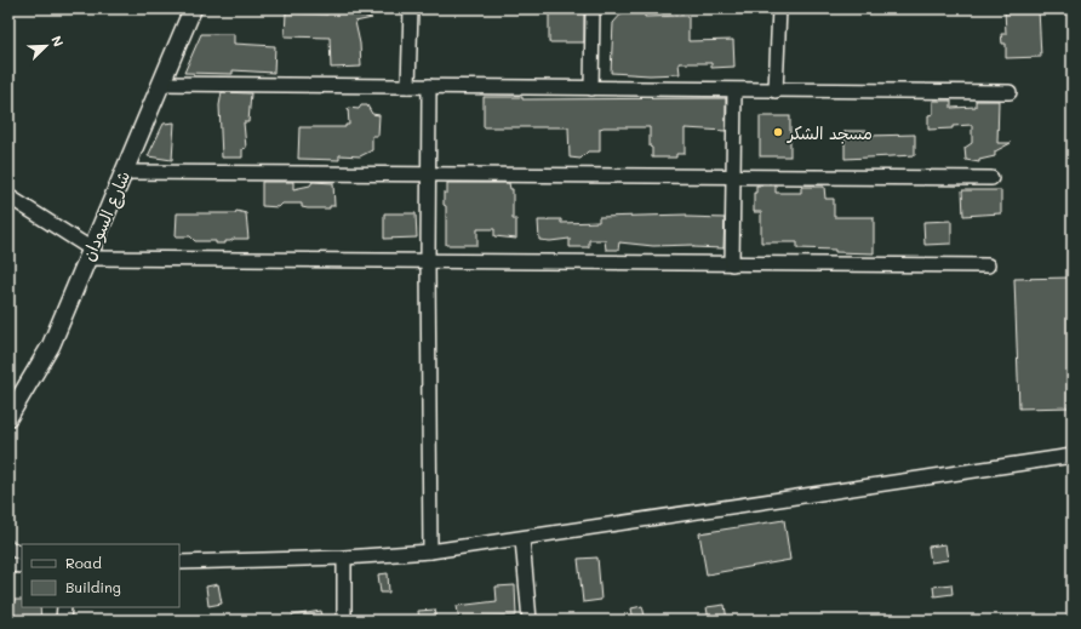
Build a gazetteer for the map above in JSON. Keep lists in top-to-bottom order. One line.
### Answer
{"streets":{"main road":["شارع السودان"]},"places":["مسجد الشكر"],"legend":["Road","Building"],"north":"top right"}
